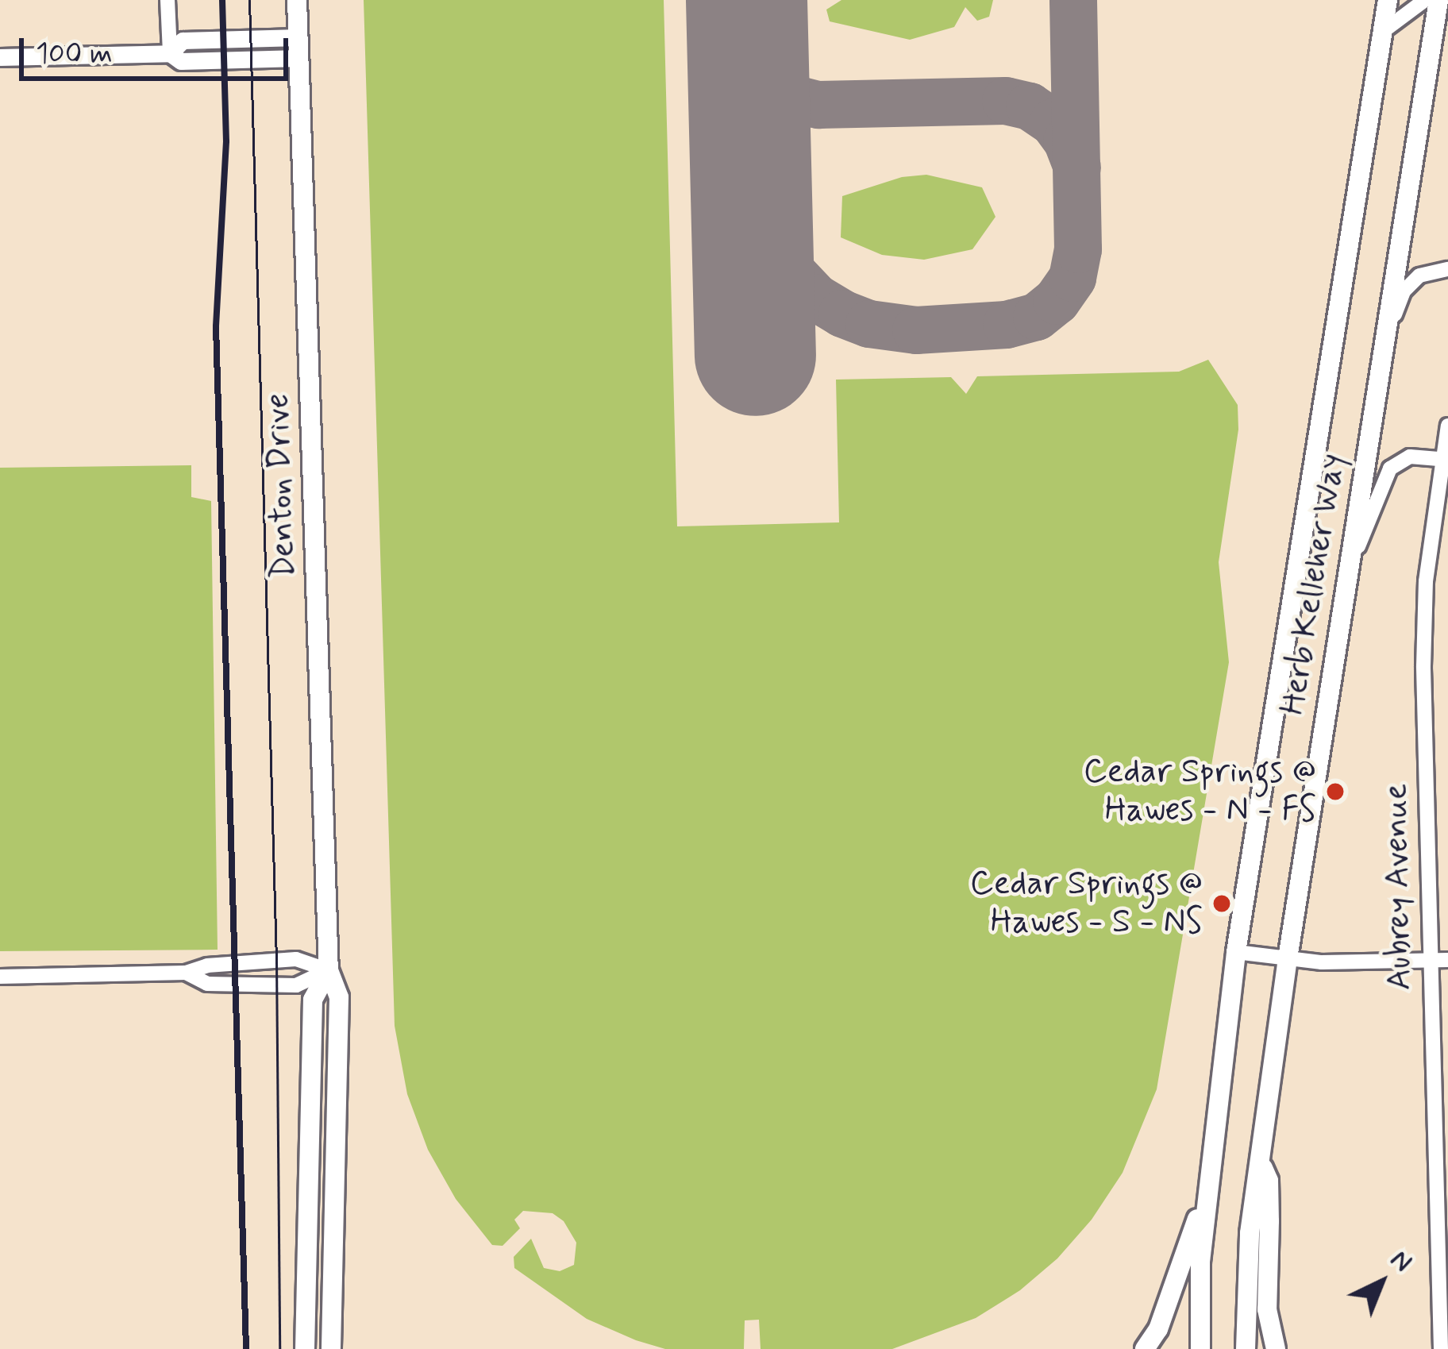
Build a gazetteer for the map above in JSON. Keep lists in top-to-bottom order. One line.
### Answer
{"streets":{"main road":["Denton Drive","Herb Kelleher Way"],"street":["Aubrey Avenue"]},"places":["Cedar Springs @ Hawes - N - FS","Cedar Springs @ Hawes - S - NS"],"scale_bar":"100 m","north":"top right"}
